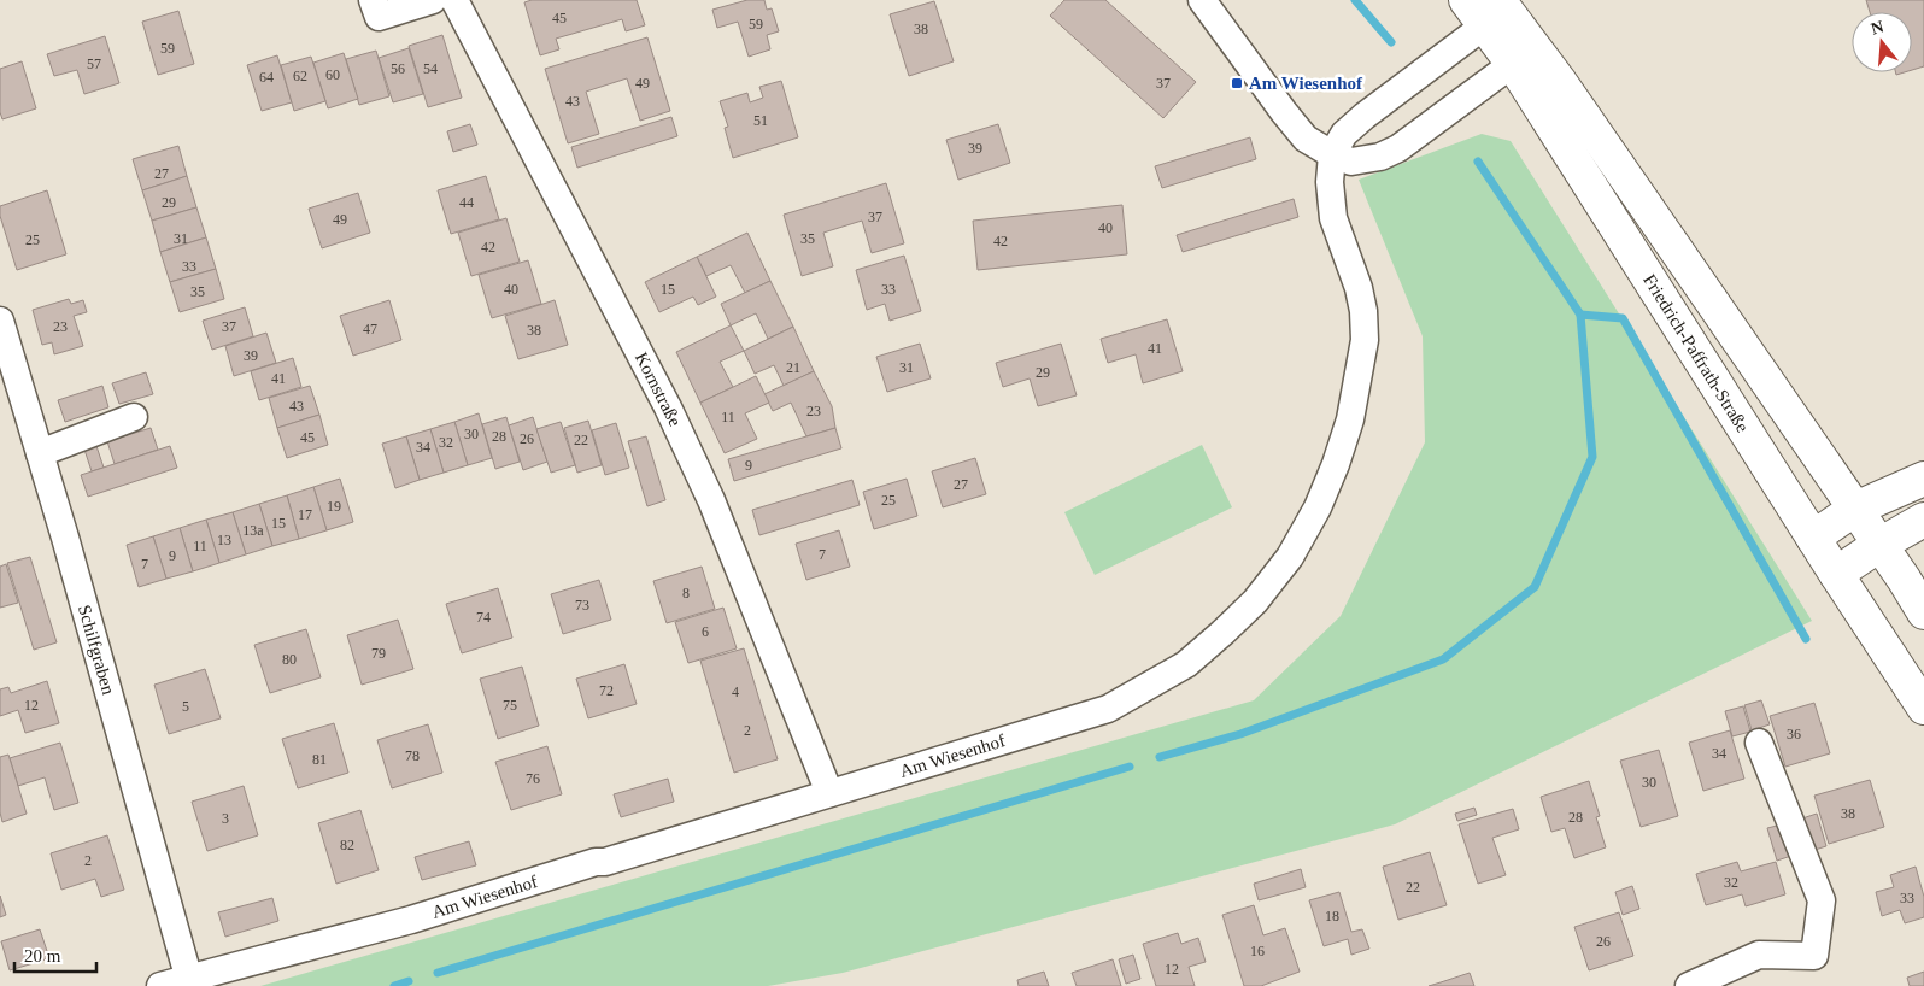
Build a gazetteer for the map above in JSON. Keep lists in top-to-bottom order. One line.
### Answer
{"streets":{"main road":["Friedrich-Paffrath-Straße"],"street":["Kornstraße","Schilfgraben","Am Wiesenhof"]},"crossings":[["Kornstraße","Am Wiesenhof"],["Schilfgraben","Am Wiesenhof"]],"places":{"transit":["Am Wiesenhof"]},"house_numbers":["45","59","38","59","57","56","54","60","62","64","49","37","43","51","39","27","29","44","37","49","40","31","35","25","42","42","33","40","15","33","35","23","37","47","38","41","39","21","31","29","41","43","23","11","30","28","45","26","22","32","34","9","27","25","19","17","15","13a","13","11","7","9","7","8","73","74","6","79","80","72","4","12","75","5","2","36","34","78","81","76","30","38","28","3","82","2","32","22","33","18","26","16","12"],"scale_bar":"20 m","north":"top"}
